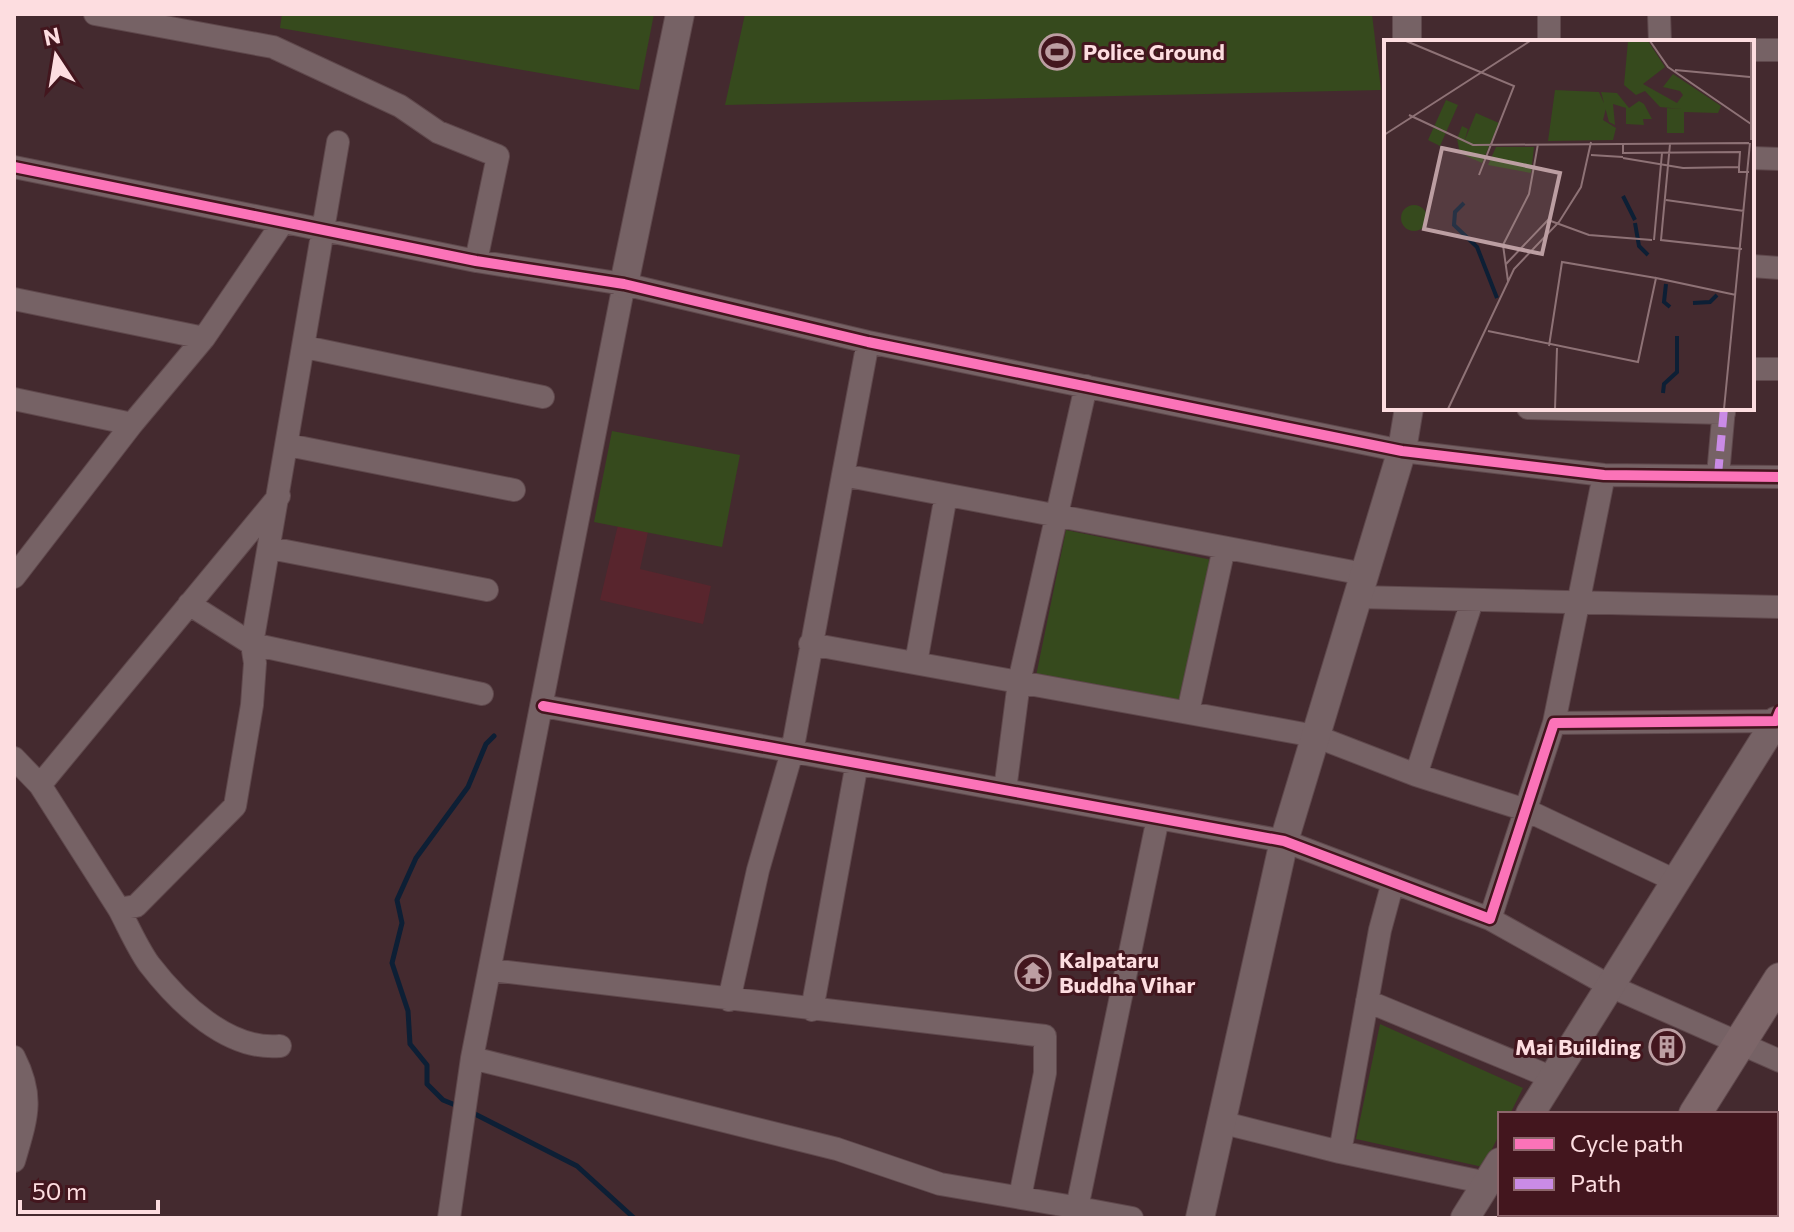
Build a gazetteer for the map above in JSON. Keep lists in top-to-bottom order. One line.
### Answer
{"places":{"sports":["Police Ground"],"temple":["Kalpataru Buddha Vihar"],"building":["Mai Building"]},"legend":["Cycle path","Path"],"scale_bar":"50 m","north":"top"}
